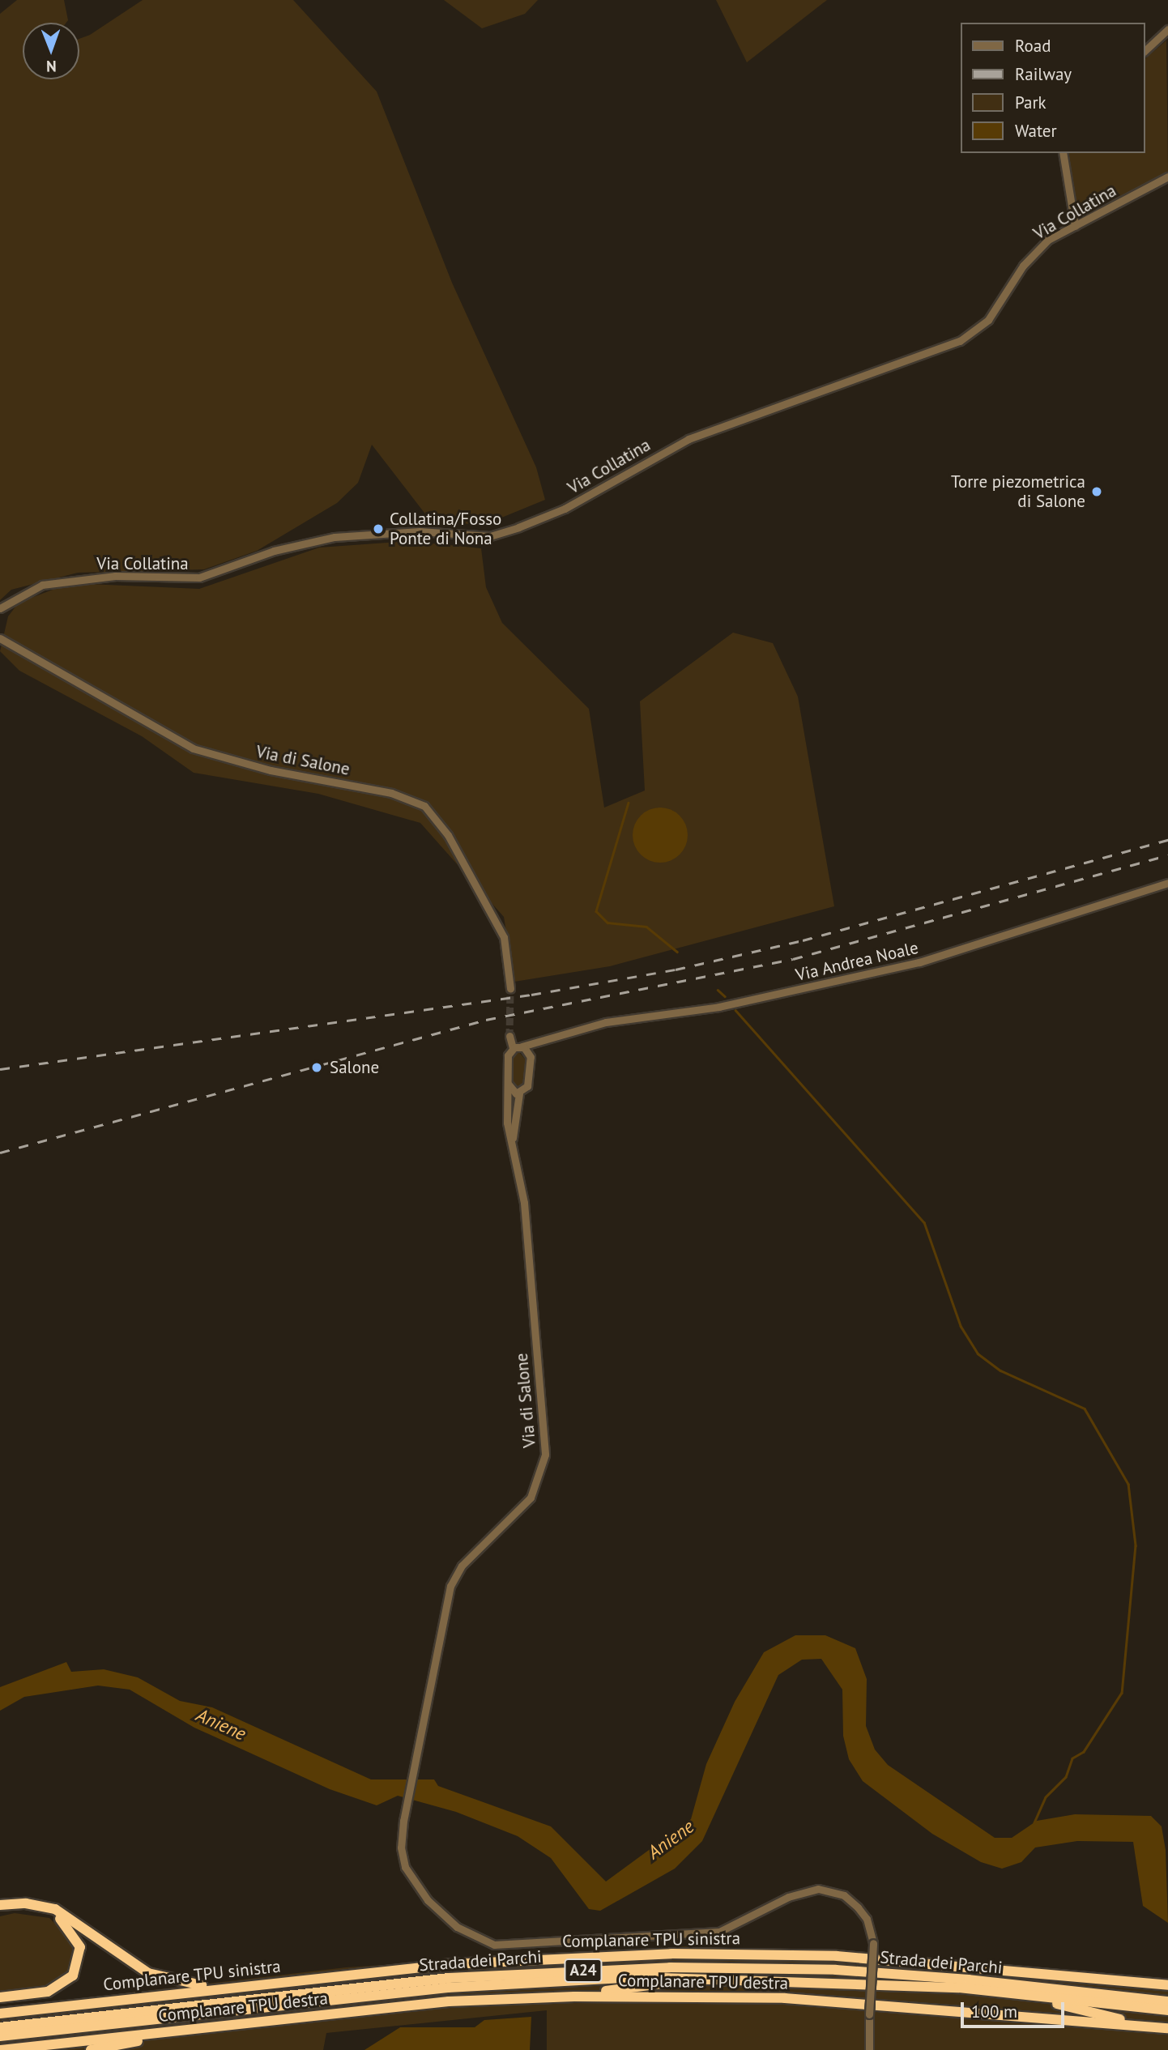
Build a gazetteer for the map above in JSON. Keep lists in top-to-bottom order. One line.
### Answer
{"streets":{"highway":["Complanare TPU sinistra","Strada dei Parchi","A24","Complanare TPU destra"],"street":["Via Collatina","Via di Salone","Via Andrea Noale"]},"water":["Aniene"],"places":["Torre piezometrica di Salone","Collatina/Fosso Ponte di Nona","Salone"],"legend":["Road","Railway","Park","Water"],"scale_bar":"100 m","north":"bottom"}
